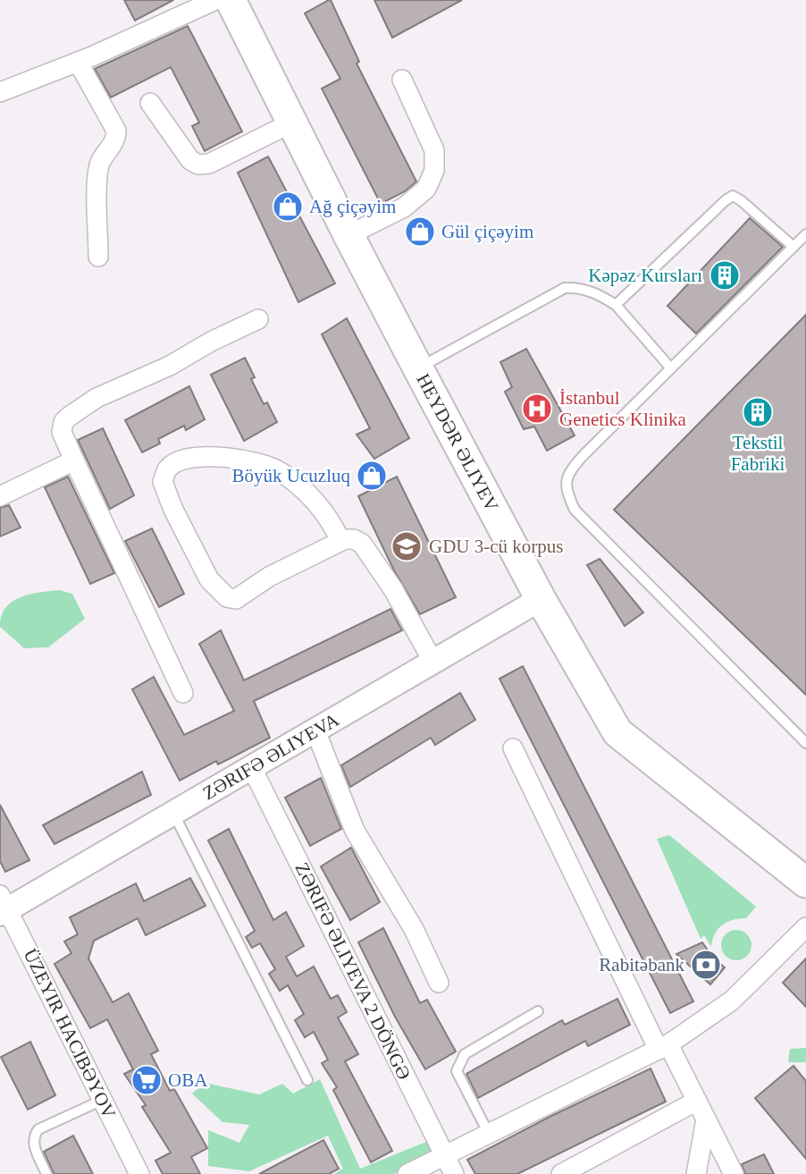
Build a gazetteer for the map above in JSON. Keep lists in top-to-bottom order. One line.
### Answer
{"streets":{"main road":["HEYDƏR ƏLIYEV"],"street":["ZƏRIFƏ ƏLIYEVA","ZƏRIFƏ ƏLIYEVA 2 DÖNGƏ"]},"crossings":[["HEYDƏR ƏLIYEV","ZƏRIFƏ ƏLIYEVA"],["ZƏRIFƏ ƏLIYEVA","ZƏRIFƏ ƏLIYEVA 2 DÖNGƏ"]],"places":{"shop":["Ağ çiçəyim","Gül çiçəyim","Böyük Ucuzluq"],"building":["Kəpəz Kursları","Tekstil Fabriki"],"hospital":["İstanbul Genetics Klinika"],"school or university":["GDU 3-cü korpus"],"bank":["Rabitəbank"],"supermarket":["OBA"]}}
